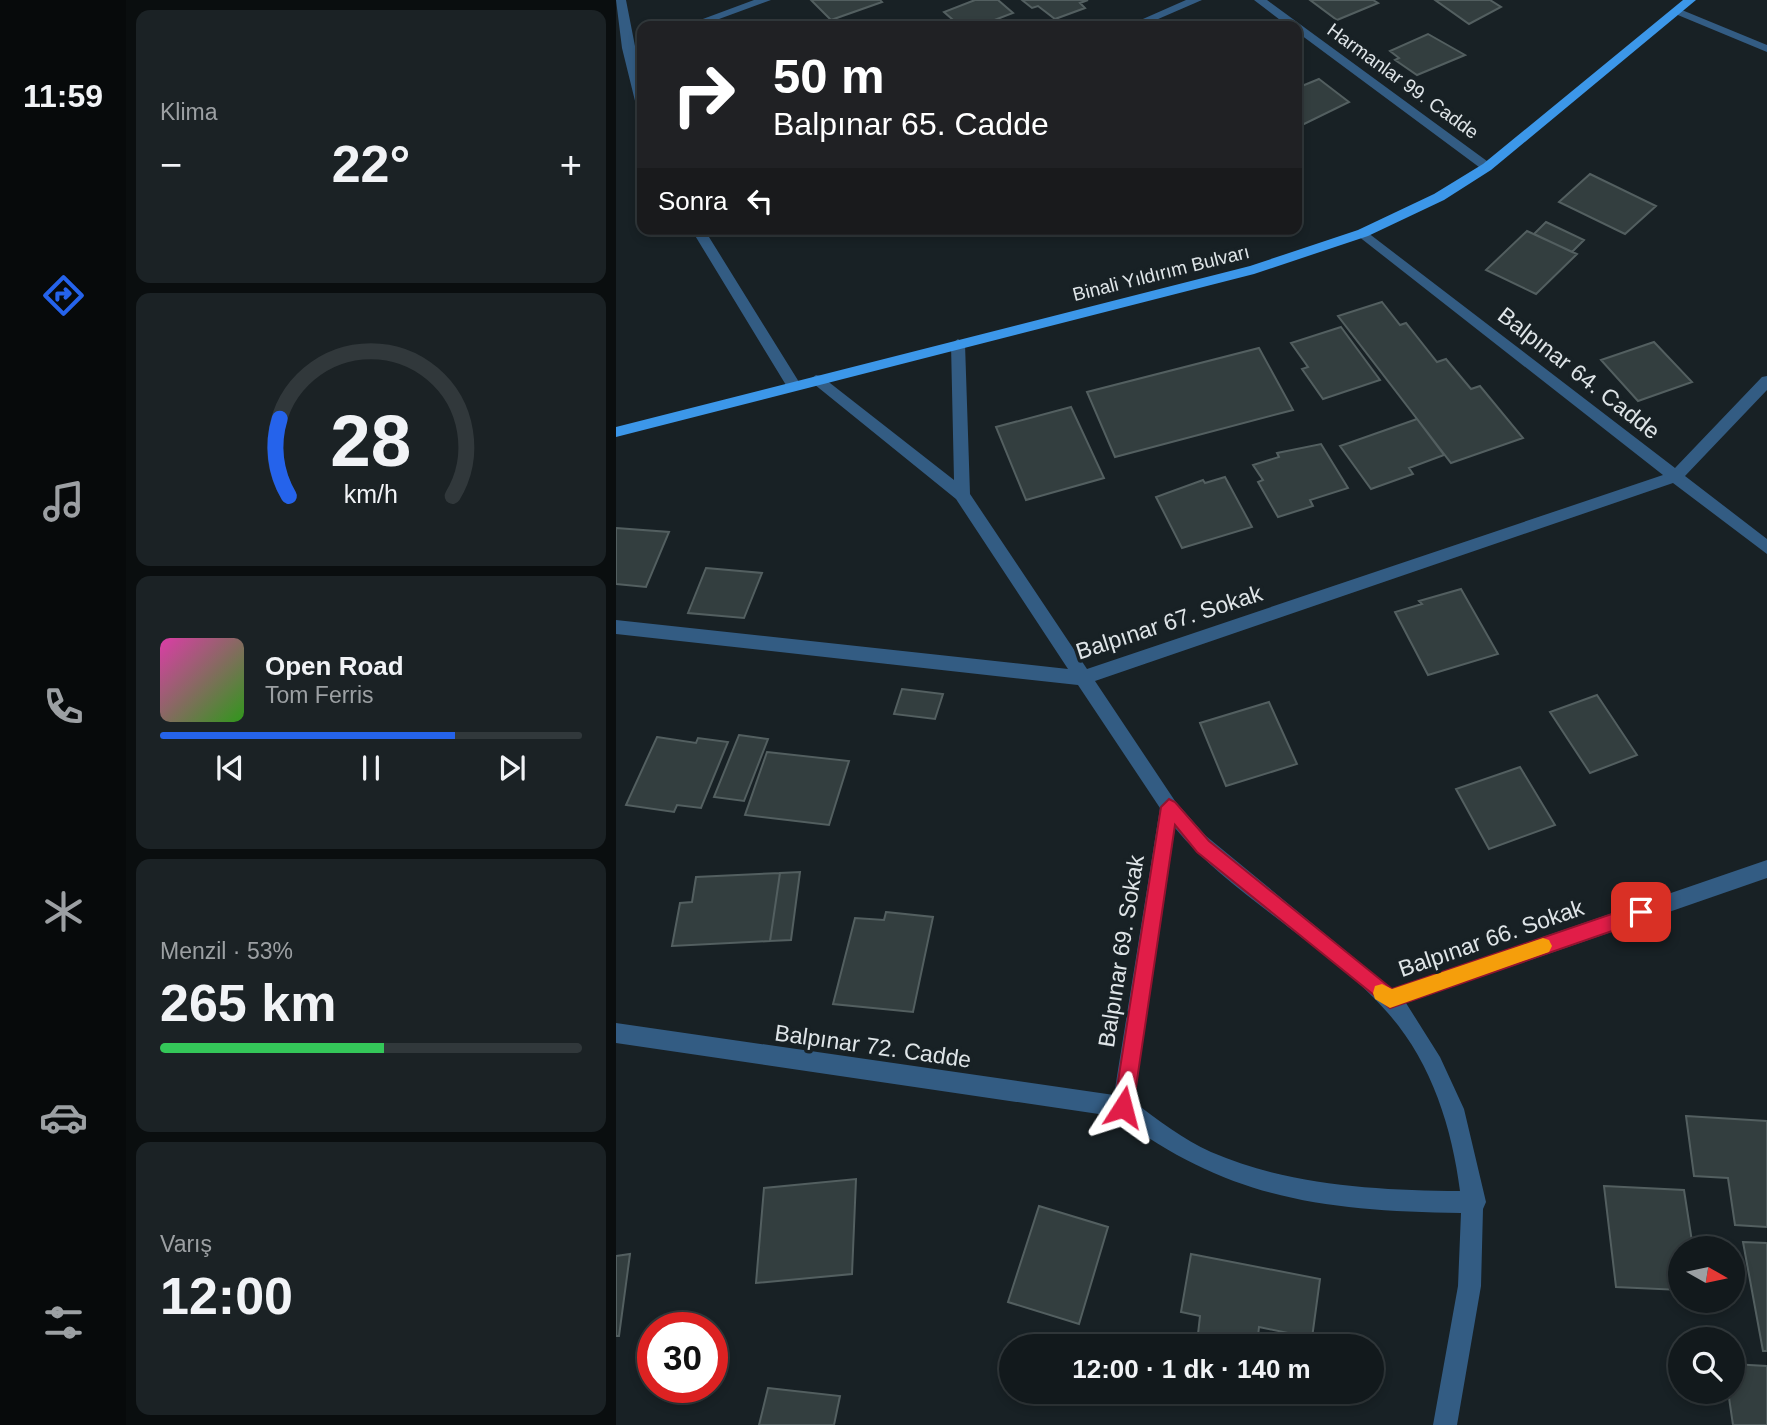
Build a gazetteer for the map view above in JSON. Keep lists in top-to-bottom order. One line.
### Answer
{"streets":{"main road":["Binali Yıldırım Bulvarı"],"street":["Harmanlar 99. Cadde","Balpınar 64. Cadde","Balpınar 67. Sokak","Balpınar 66. Sokak","Balpınar 69. Sokak","Balpınar 72. Cadde"]},"crossings":[["Harmanlar 99. Cadde","Binali Yıldırım Bulvarı"],["Binali Yıldırım Bulvarı","Balpınar 64. Cadde"],["Balpınar 64. Cadde","Balpınar 67. Sokak"],["Balpınar 69. Sokak","Balpınar 72. Cadde"]],"north":"right","page":{"tabs":"11:59","tile":["Klima",["Menzil · 53%","265 km"],["Varış","12:00"]],"turn":["50 m","Balpınar 65. Cadde"],"heat":["−","22°","+"],"then":"Sonra","song":["Open Road","Tom Ferris"],"limit":"30","trip":"12:00 · 1 dk · 140 m","gauge":["28","km/h"]}}
